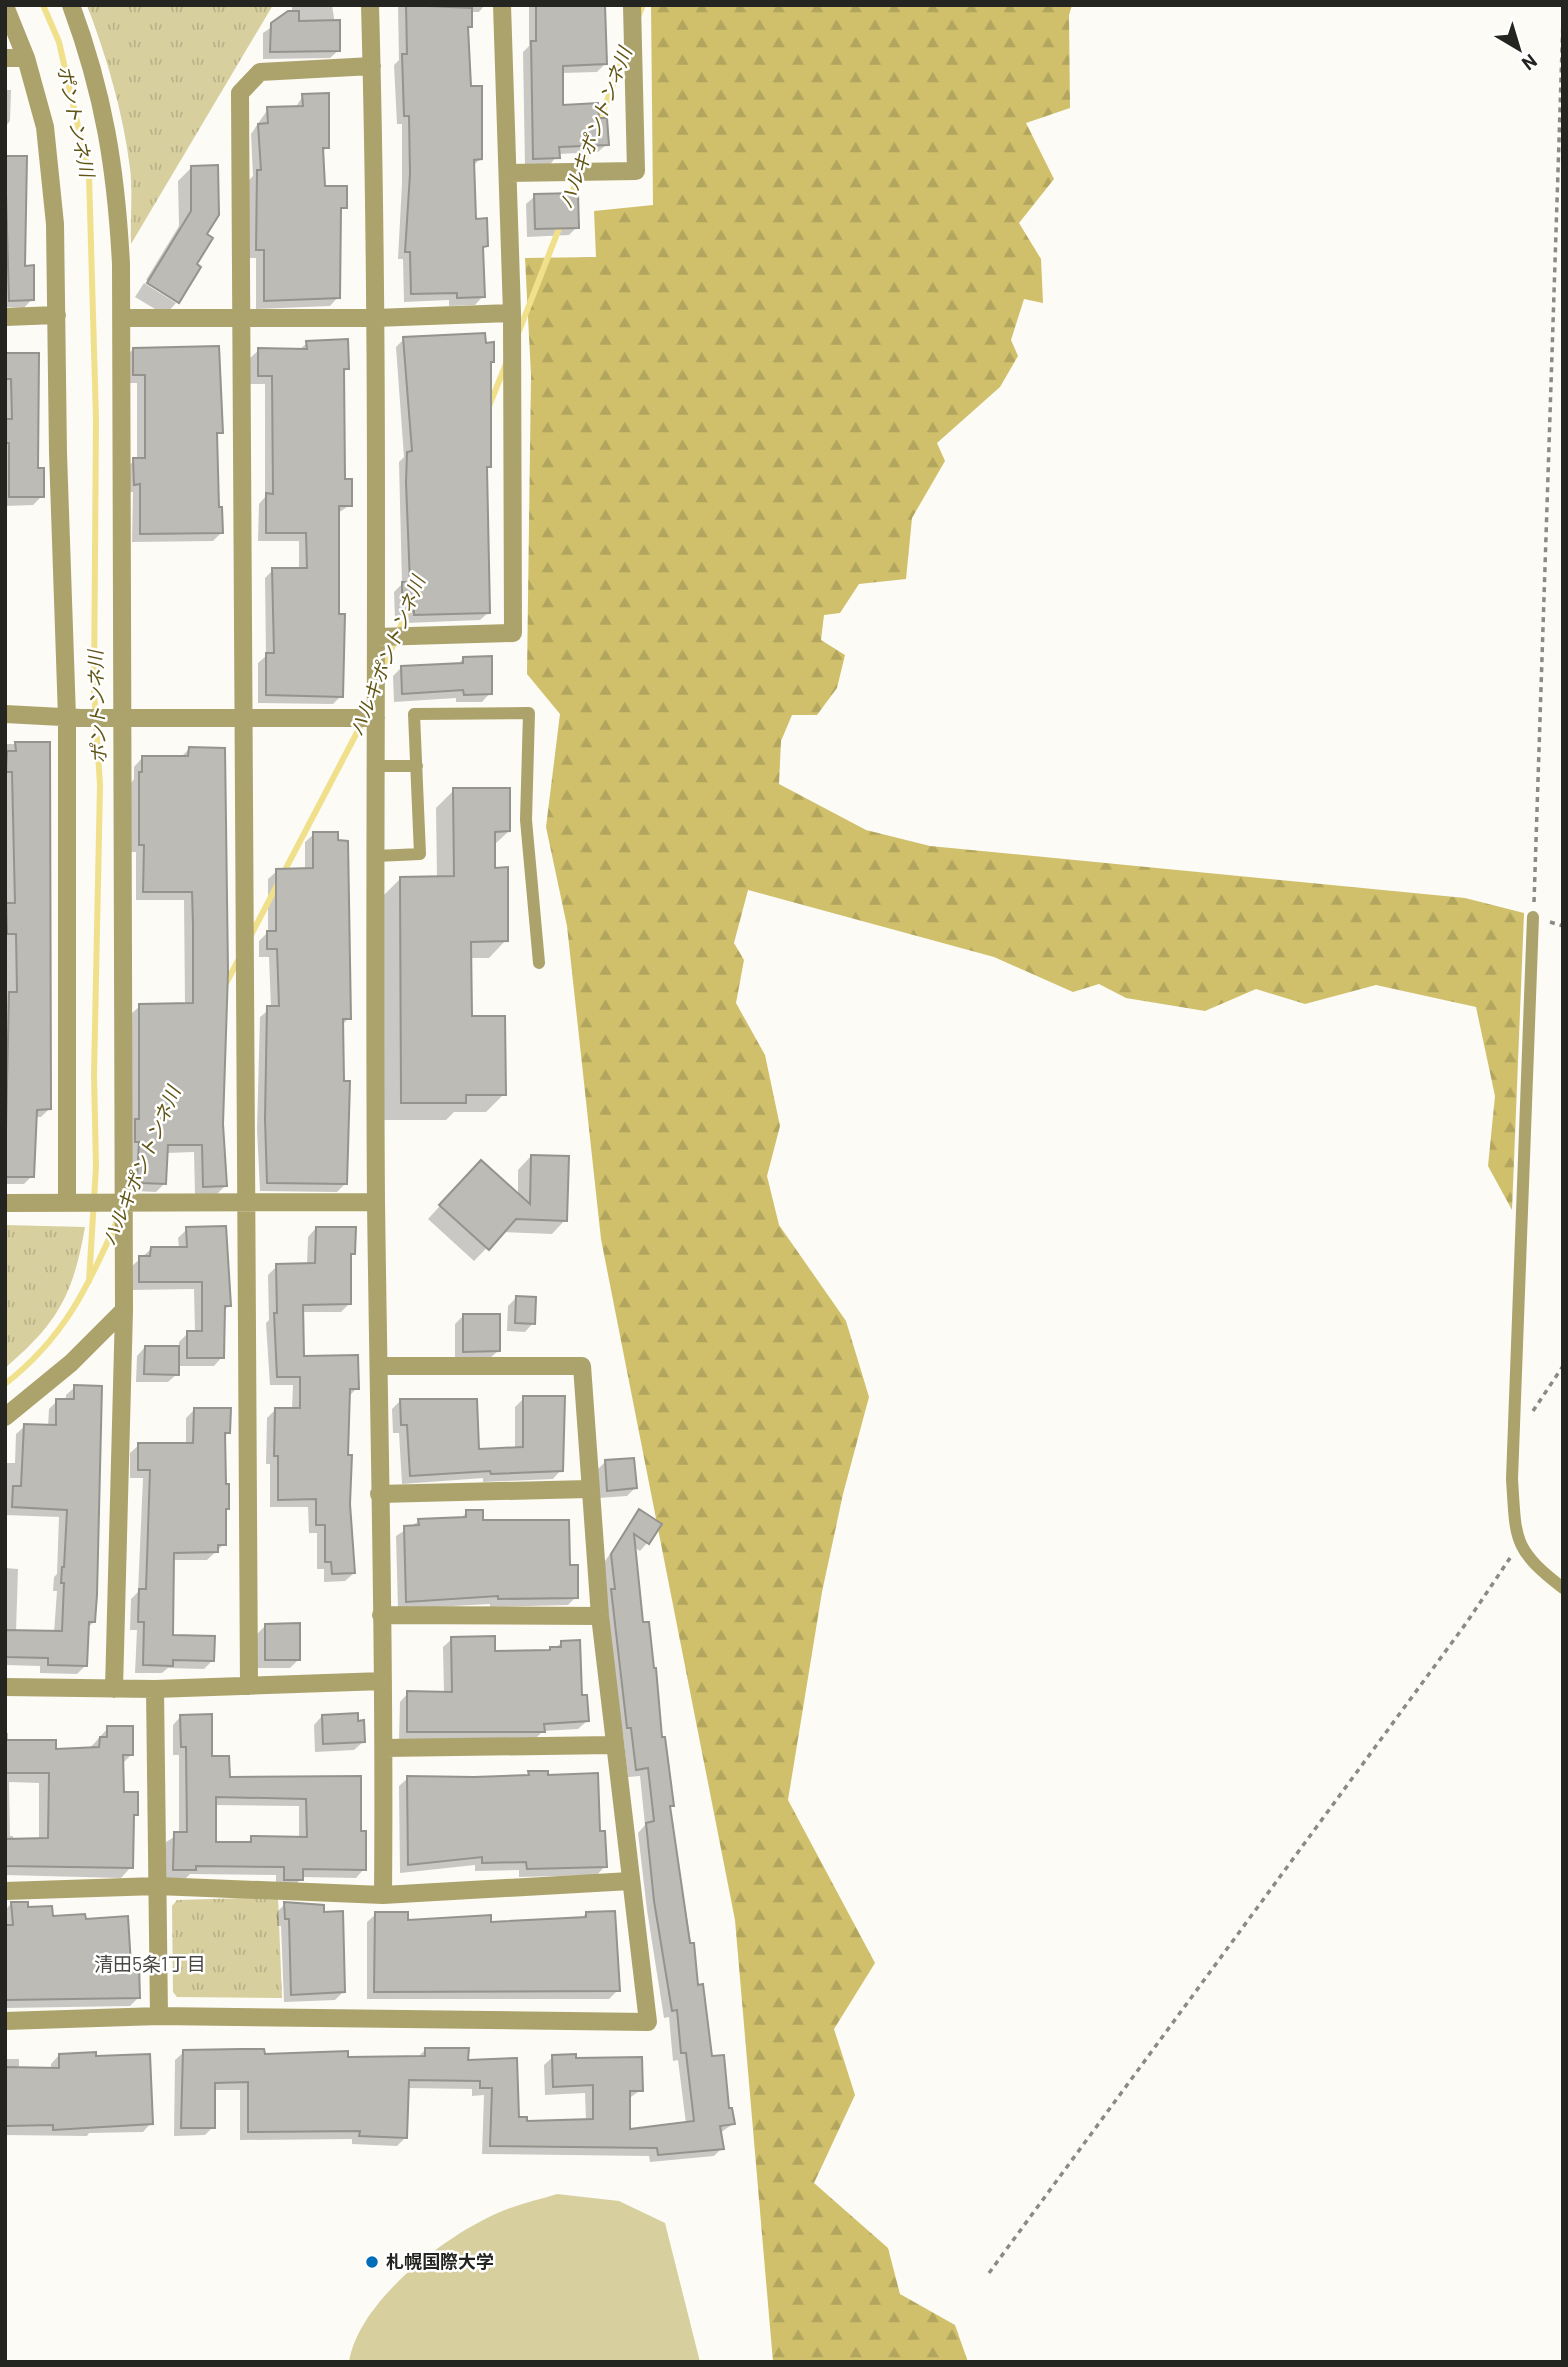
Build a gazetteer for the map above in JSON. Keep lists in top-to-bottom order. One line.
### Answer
{"districts":["清田5条1丁目"],"water":["ポントンネ川","ハルキポントンネ川"],"places":["札幌国際大学"],"north":"bottom right"}
